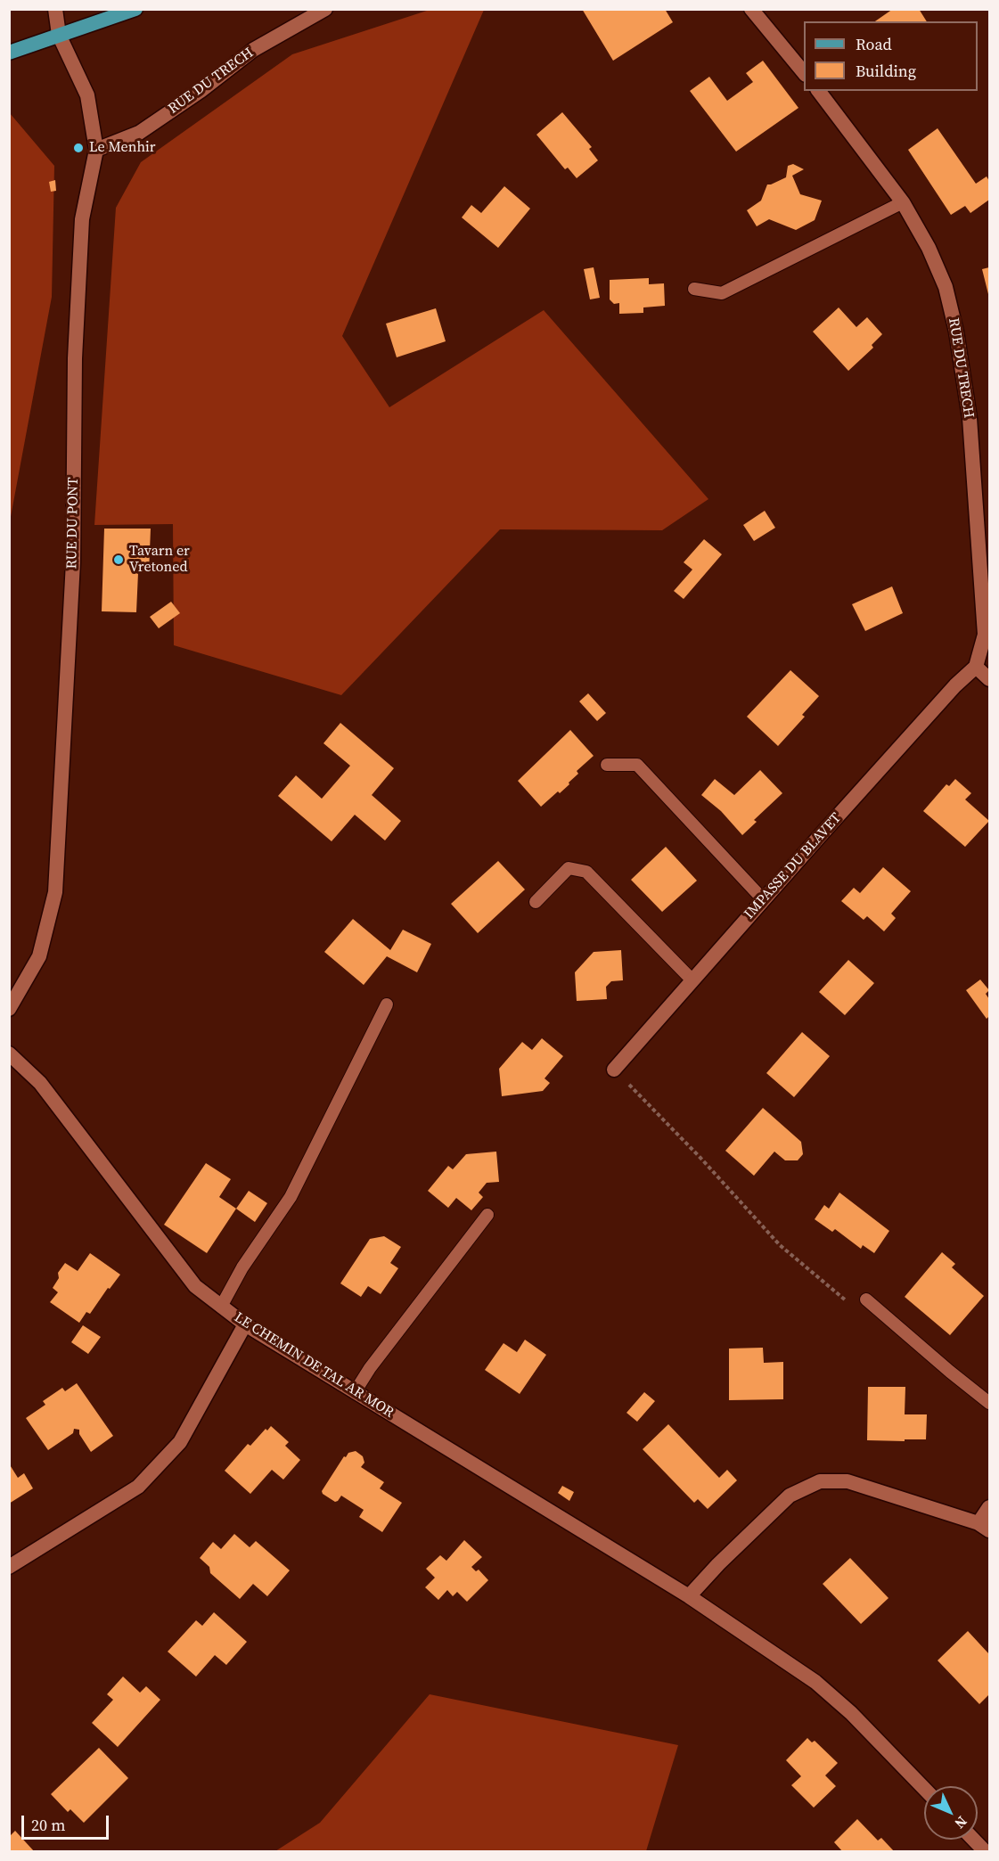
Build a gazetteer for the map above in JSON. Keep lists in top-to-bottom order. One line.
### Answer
{"streets":{"street":["RUE DU TRECH","RUE DU PONT","IMPASSE DU BLAVET","LE CHEMIN DE TAL AR MOR"]},"crossings":[["RUE DU TRECH","RUE DU PONT"],["RUE DU TRECH","IMPASSE DU BLAVET"]],"places":["Le Menhir","Tavarn er Vretoned"],"legend":["Road","Building"],"scale_bar":"20 m","north":"bottom right"}
